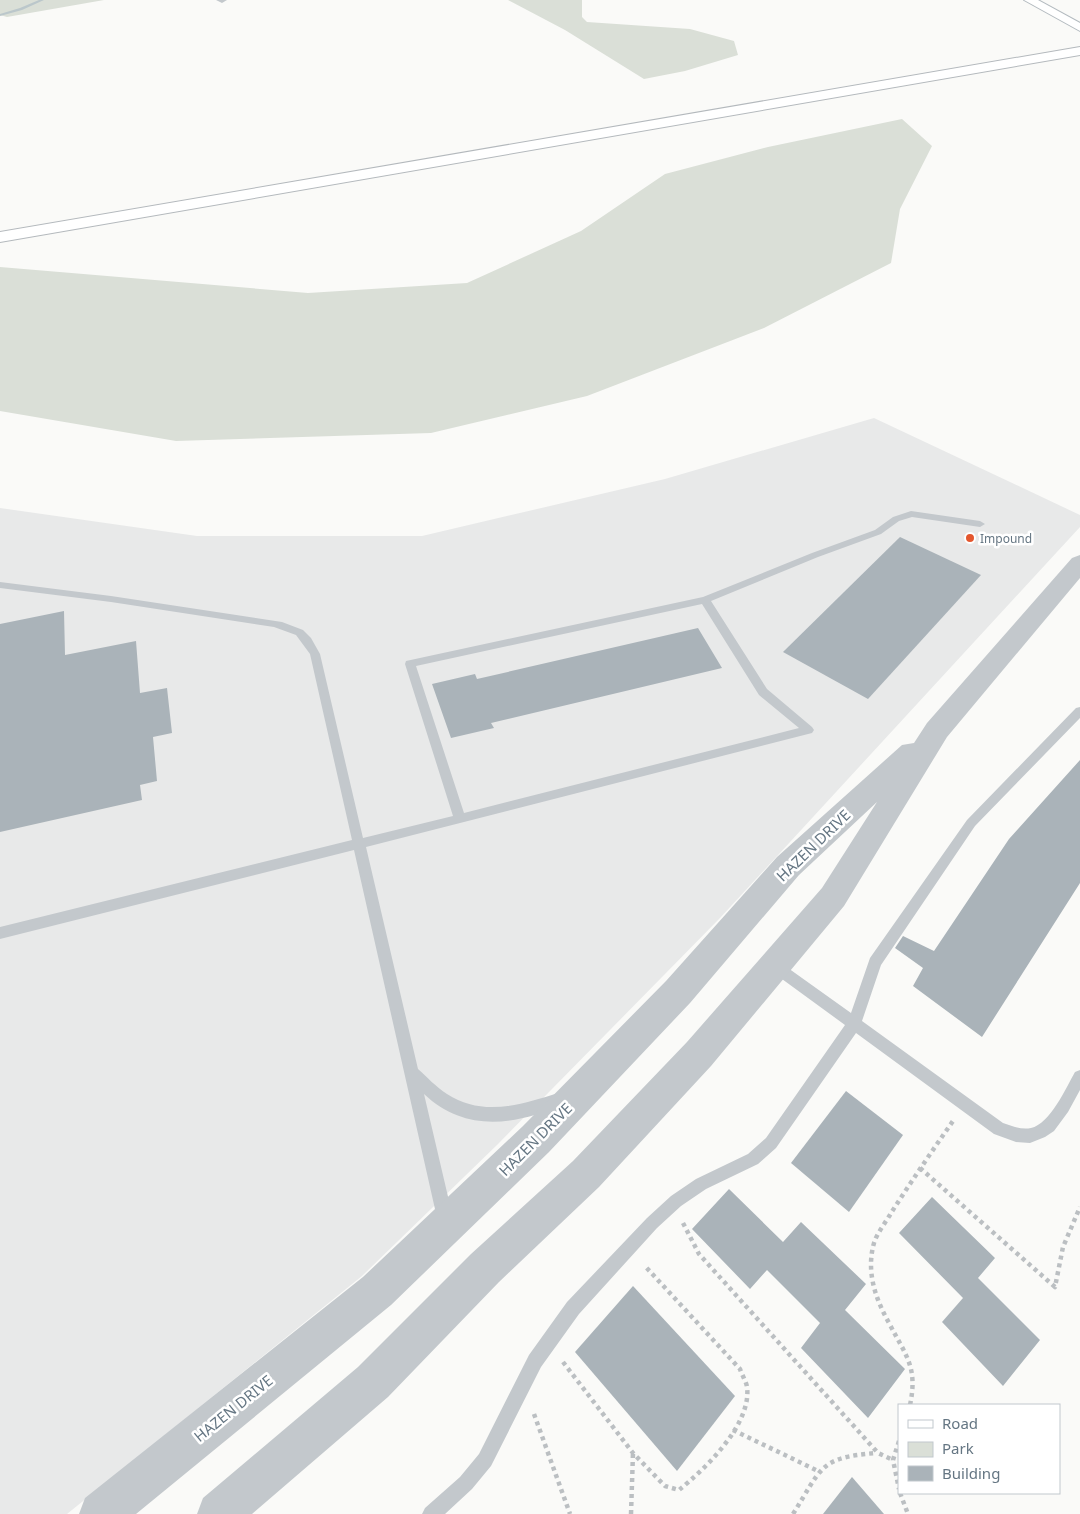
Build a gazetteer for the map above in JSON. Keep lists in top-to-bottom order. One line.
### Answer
{"streets":{"street":["HAZEN DRIVE"]},"places":["Impound"],"legend":["Road","Park","Building"]}
